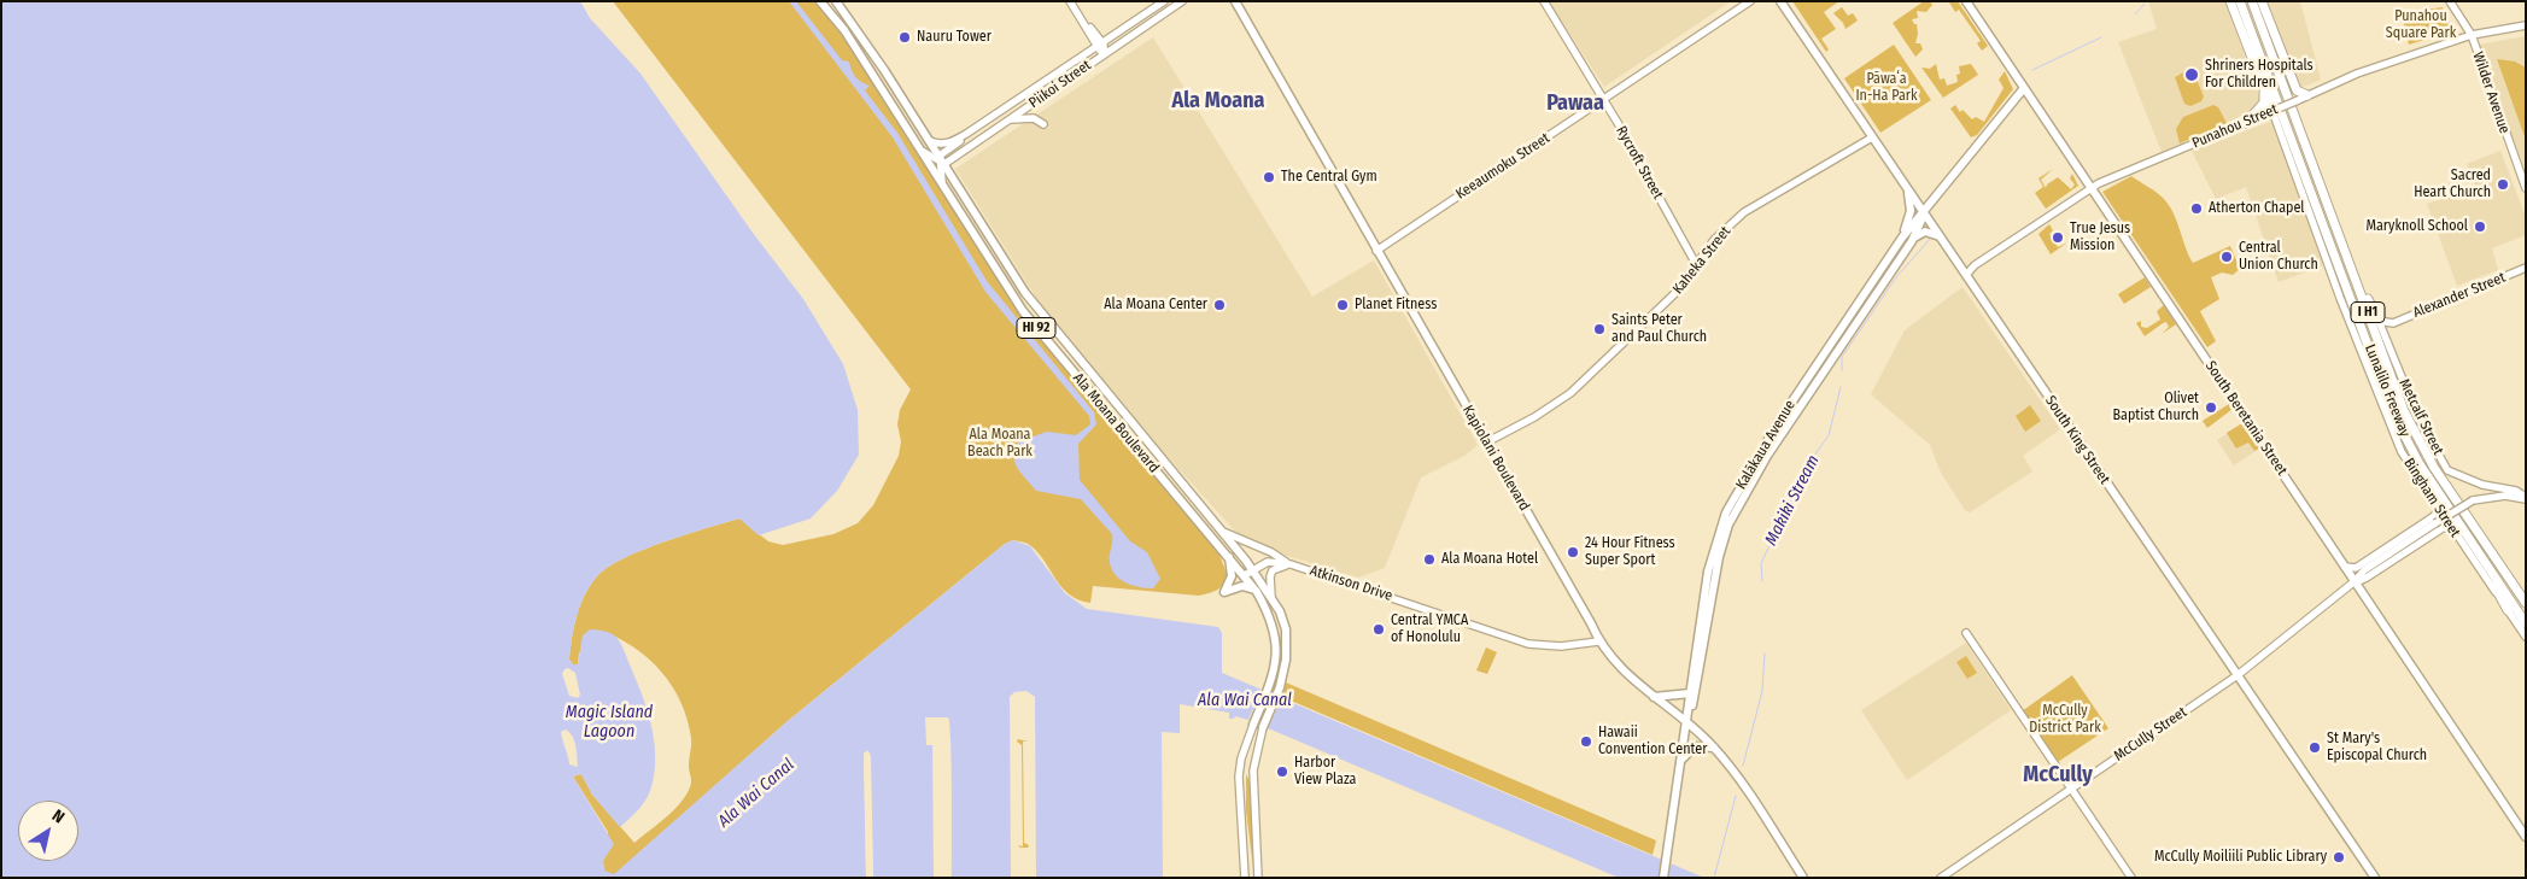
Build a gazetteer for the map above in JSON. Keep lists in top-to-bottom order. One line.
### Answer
{"streets":{"highway":["I H1","Lunalilo Freeway"],"main road":["HI 92","South Beretania Street","Ala Moana Boulevard","South King Street","Kalākaua Avenue","Kapiolani Boulevard"],"street":["Piikoi Street","Wilder Avenue","Punahou Street","Rycroft Street","Keeaumoku Street","Kaheka Street","Alexander Street","Metcalf Street","Bingham Street","Atkinson Drive","McCully Street"]},"crossings":[["Piikoi Street","Ala Moana Boulevard"],["Wilder Avenue","Punahou Street"],["Punahou Street","South Beretania Street"],["Punahou Street","South King Street"],["Punahou Street","Bingham Street"],["Rycroft Street","Keeaumoku Street"],["Rycroft Street","Kaheka Street"],["Keeaumoku Street","Kapiolani Boulevard"],["Kaheka Street","South King Street"],["Kaheka Street","Kapiolani Boulevard"],["Metcalf Street","McCully Street"],["South Beretania Street","Kalākaua Avenue"],["South Beretania Street","McCully Street"],["Ala Moana Boulevard","Atkinson Drive"],["South King Street","Kalākaua Avenue"],["South King Street","McCully Street"],["Kalākaua Avenue","Kapiolani Boulevard"],["Kapiolani Boulevard","Atkinson Drive"],["Bingham Street","McCully Street"]],"districts":["Ala Moana","Pawaa","McCully"],"water":["Makiki Stream","Ala Wai Canal","Magic Island Lagoon"],"parks":["Punahou Square Park","Pāwaʻa In-Ha Park","Ala Moana Beach Park","McCully District Park"],"places":["Nauru Tower","Shriners Hospitals For Children","The Central Gym","Sacred Heart Church","Atherton Chapel","Maryknoll School","True Jesus Mission","Central Union Church","Ala Moana Center","Planet Fitness","Saints Peter and Paul Church","Olivet Baptist Church","24 Hour Fitness Super Sport","Ala Moana Hotel","Central YMCA of Honolulu","Hawaii Convention Center","St Mary's Episcopal Church","Harbor View Plaza","McCully Moiliili Public Library"],"north":"top right"}
